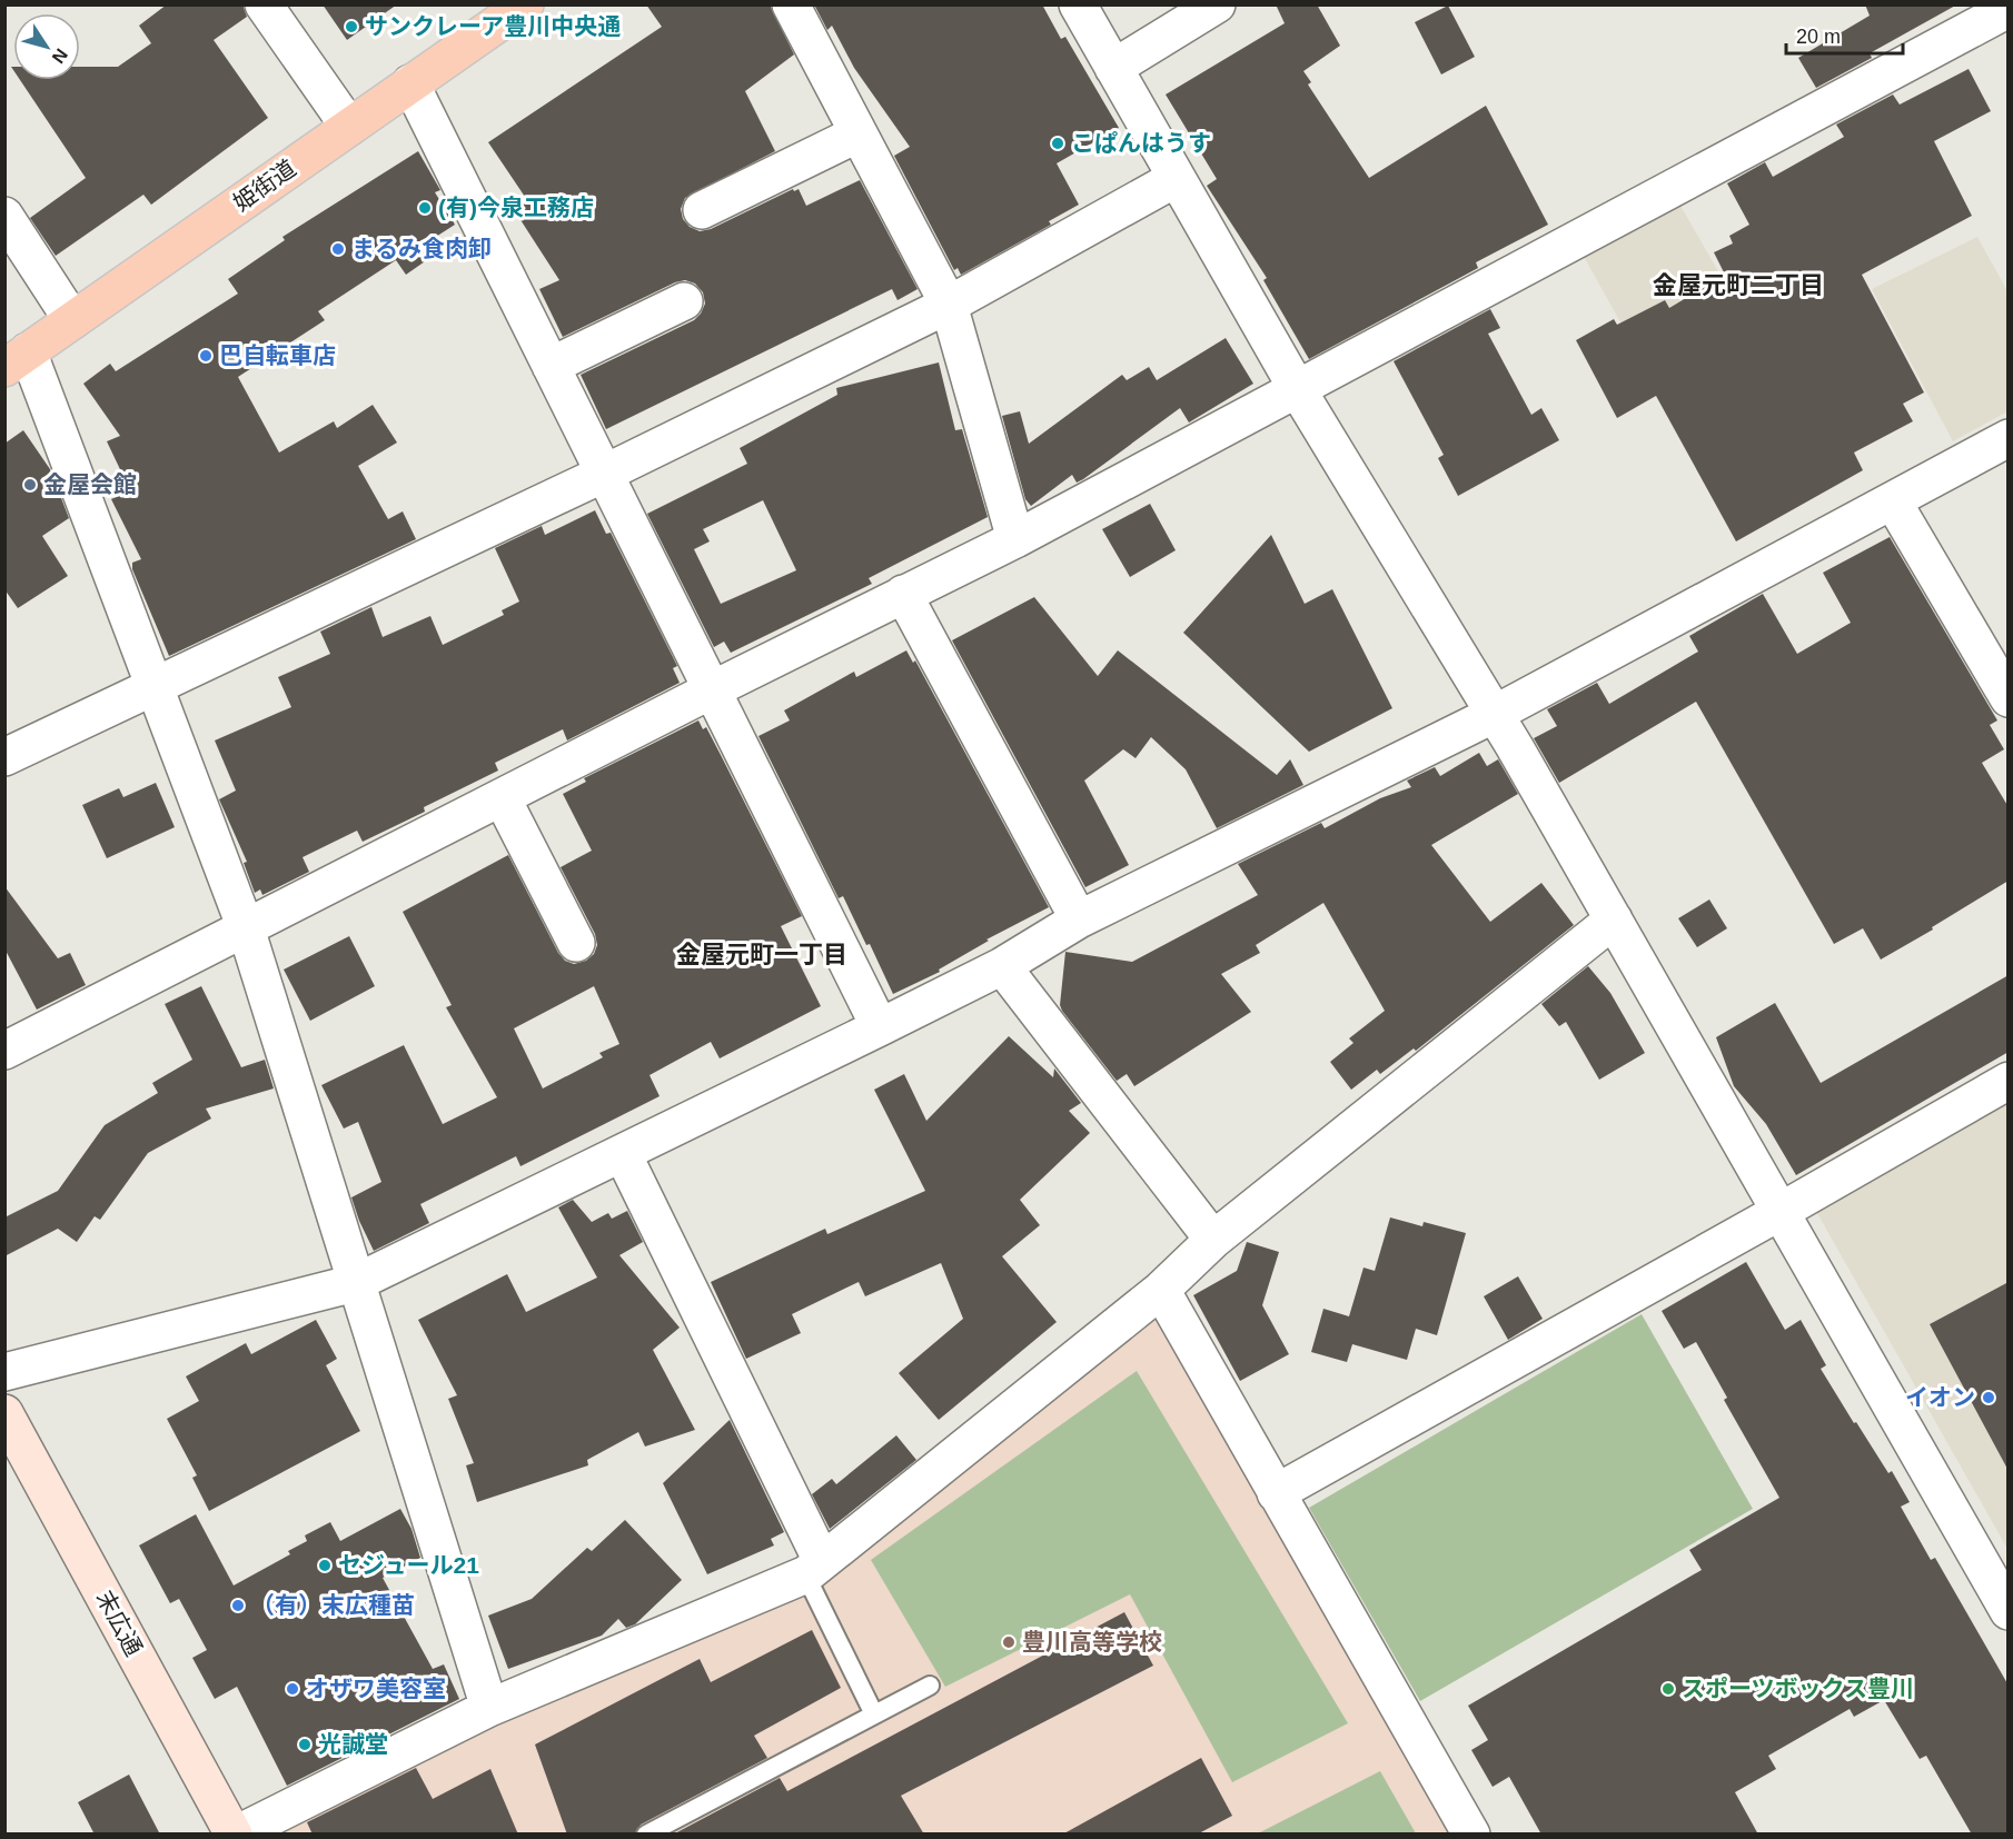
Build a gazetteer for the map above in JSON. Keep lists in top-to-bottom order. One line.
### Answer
{"streets":{"main road":["姫街道"],"street":["末広通"]},"districts":["金屋元町二丁目","金屋元町一丁目"],"places":["サンクレーア豊川中央通","こぱんはうす","(有)今泉工務店","まるみ食肉卸","巴自転車店","金屋会館","イオン","セジュール21","（有）末広種苗","豊川高等学校","オザワ美容室","スポーツボックス豊川","光誠堂"],"scale_bar":"20 m","north":"bottom right"}
